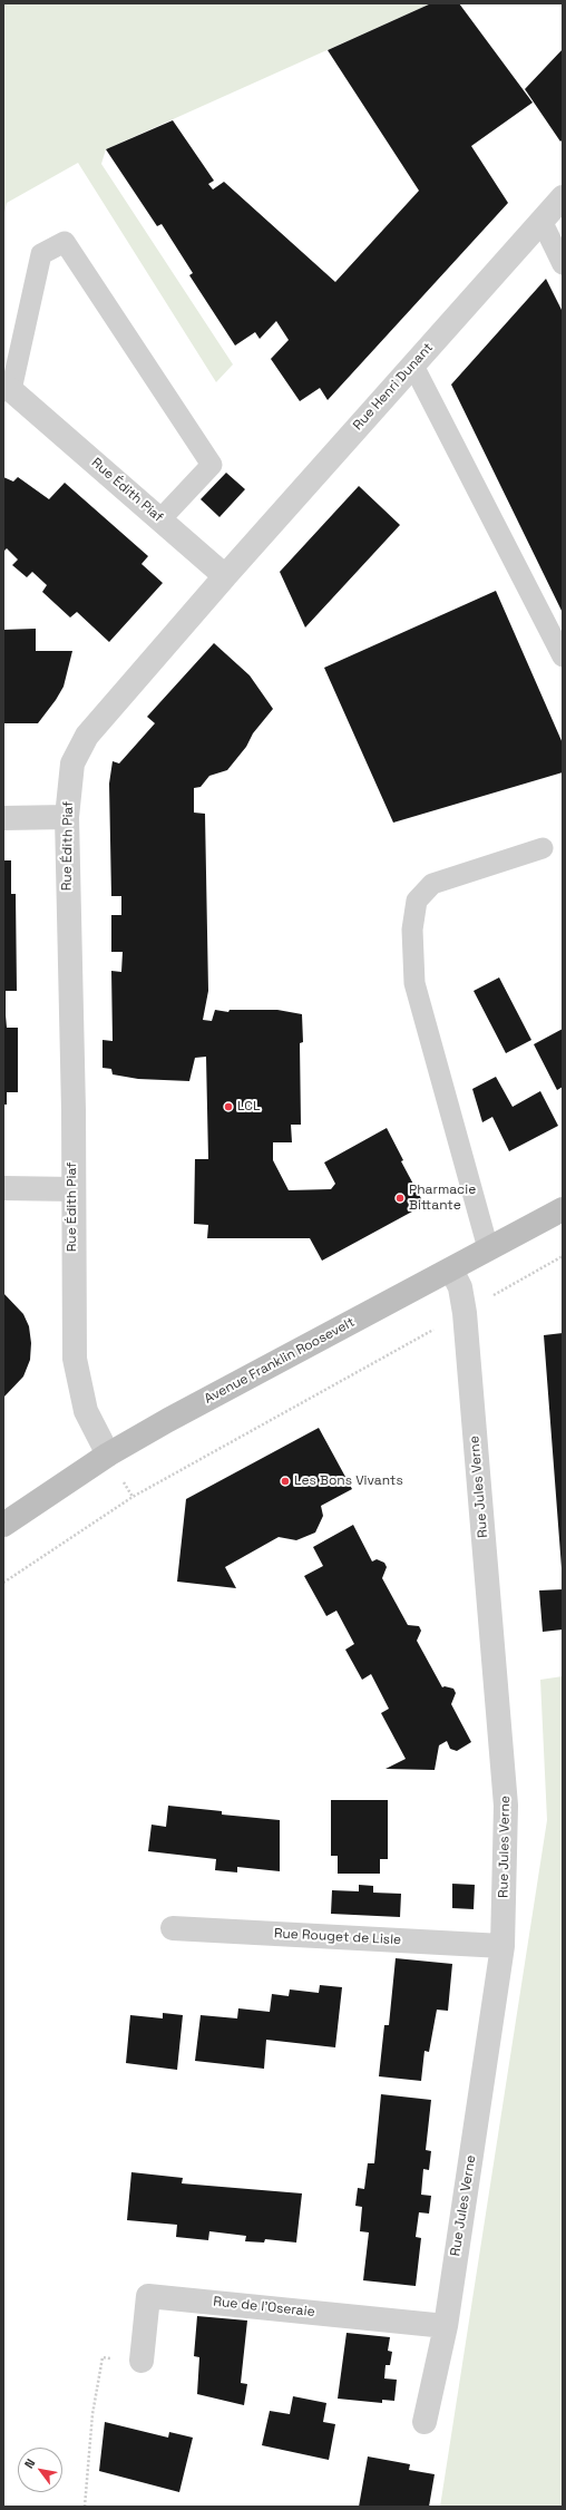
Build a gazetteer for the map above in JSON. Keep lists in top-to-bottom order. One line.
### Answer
{"streets":{"main road":["Avenue Franklin Roosevelt"],"street":["Rue Henri Dunant","Rue Édith Piaf","Rue Jules Verne","Rue Rouget de Lisle","Rue de l'Oseraie"]},"crossings":[["Rue Henri Dunant","Rue Édith Piaf"],["Rue Édith Piaf","Avenue Franklin Roosevelt"],["Avenue Franklin Roosevelt","Rue Jules Verne"],["Rue Jules Verne","Rue Rouget de Lisle"],["Rue Jules Verne","Rue de l'Oseraie"]],"places":["LCL","Pharmacie Bittante","Les Bons Vivants"],"north":"top left"}
